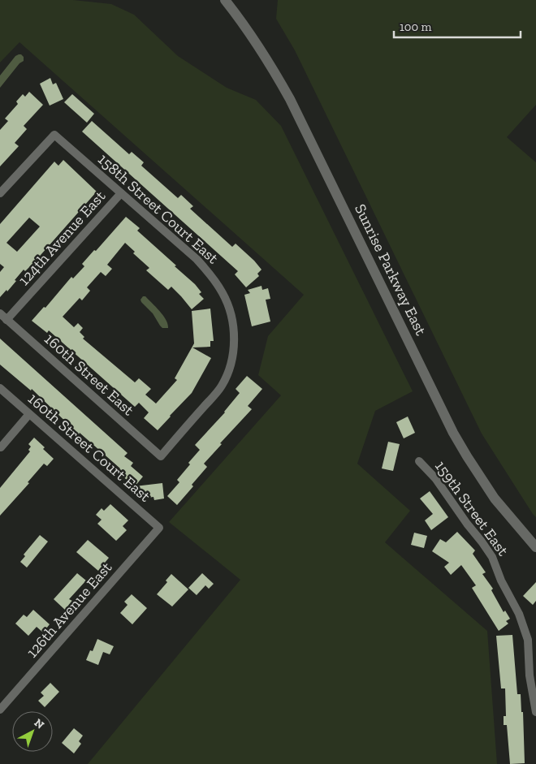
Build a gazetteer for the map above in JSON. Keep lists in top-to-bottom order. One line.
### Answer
{"streets":{"street":["158th Street Court East","124th Avenue East","Sunrise Parkway East","160th Street East","160th Street Court East","159th Street East","126th Avenue East"]},"crossings":[["158th Street Court East","124th Avenue East"],["158th Street Court East","160th Street East"],["124th Avenue East","160th Street East"],["160th Street Court East","126th Avenue East"]],"scale_bar":"100 m","north":"top right"}
